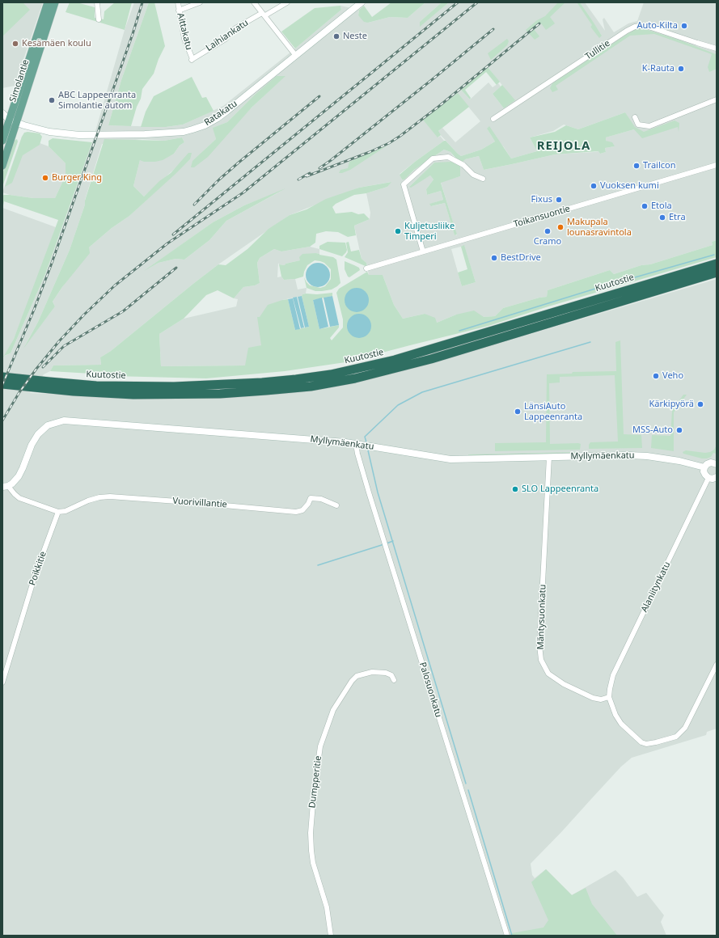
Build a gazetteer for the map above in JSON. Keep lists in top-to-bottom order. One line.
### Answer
{"streets":{"highway":["Kuutostie"],"main road":["Simolantie","Ratakatu","Myllymäenkatu"],"street":["Aittakatu","Laihiankatu","Tullitie","Toikansuontie","Vuorivillantie","Poikkitie","Alaniitynkatu","Mäntysuonkatu","Palosuonkatu","Dumpperitie"]},"crossings":[["Aittakatu","Laihiankatu"],["Simolantie","Ratakatu"],["Myllymäenkatu","Mäntysuonkatu"],["Myllymäenkatu","Palosuonkatu"],["Vuorivillantie","Poikkitie"],["Alaniitynkatu","Mäntysuonkatu"]],"districts":["REIJOLA"],"places":["Auto-Kilta","Neste","Kesämäen koulu","K-Rauta","ABC Lappeenranta Simolantie autom","Trailcon","Burger King","Vuoksen kumi","Fixus","Etola","Etra","Makupala lounasravintola","Kuljetusliike Timperi","Cramo","BestDrive","Veho","Kärkipyörä","LänsiAuto Lappeenranta","MSS-Auto","SLO Lappeenranta"]}
